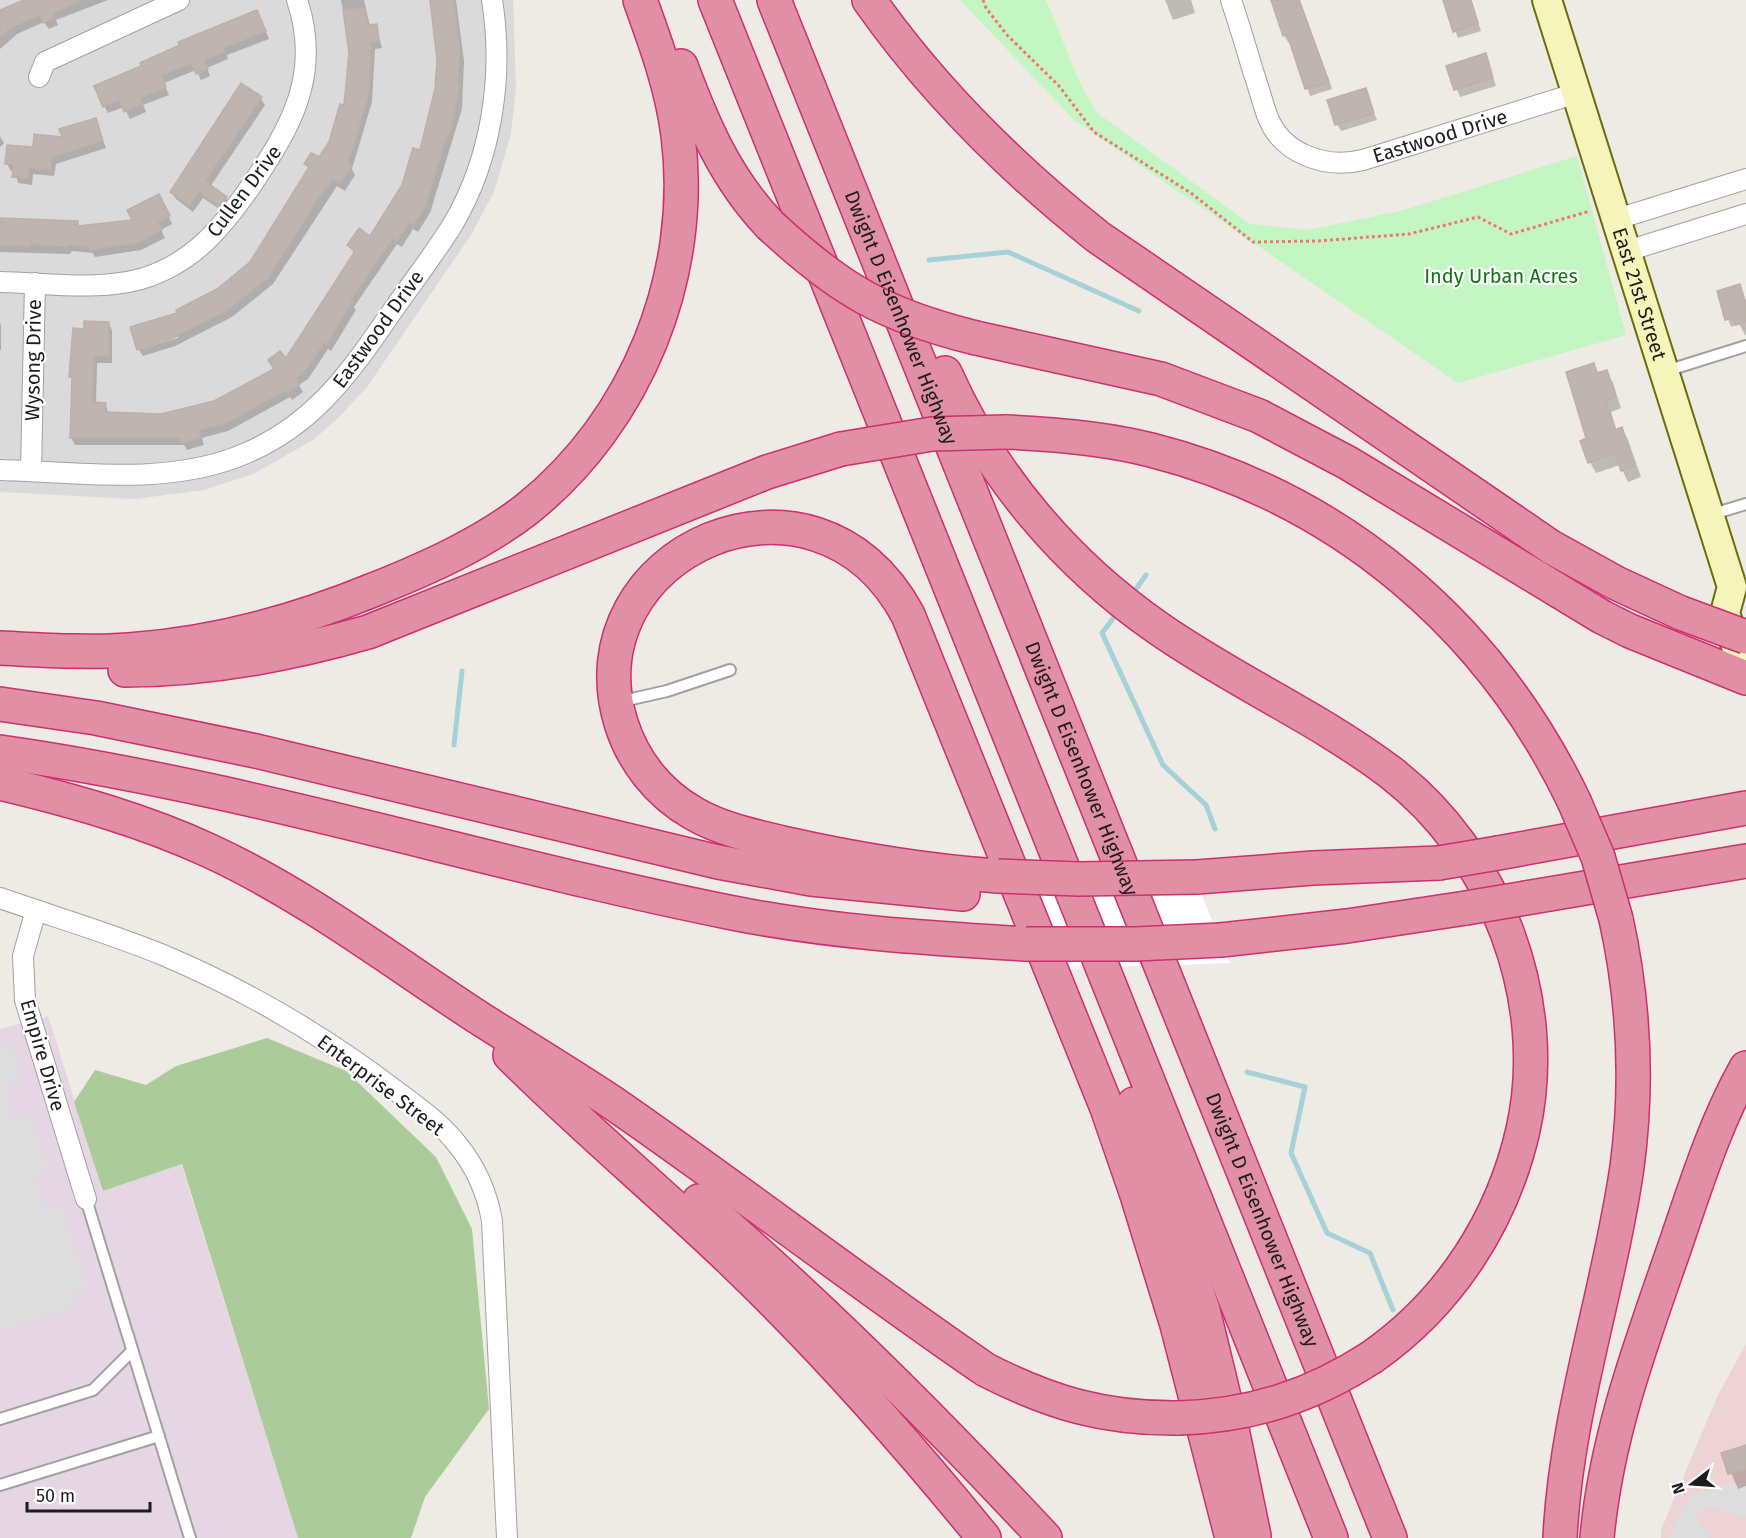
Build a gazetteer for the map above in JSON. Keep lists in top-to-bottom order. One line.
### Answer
{"streets":{"highway":["Dwight D Eisenhower Highway"],"main road":["East 21st Street"],"street":["Eastwood Drive","Cullen Drive","Wysong Drive","Empire Drive","Enterprise Street"]},"crossings":[["Eastwood Drive","East 21st Street"],["Eastwood Drive","Wysong Drive"],["Cullen Drive","Wysong Drive"],["Empire Drive","Enterprise Street"]],"parks":["Indy Urban Acres"],"scale_bar":"50 m","north":"left"}
